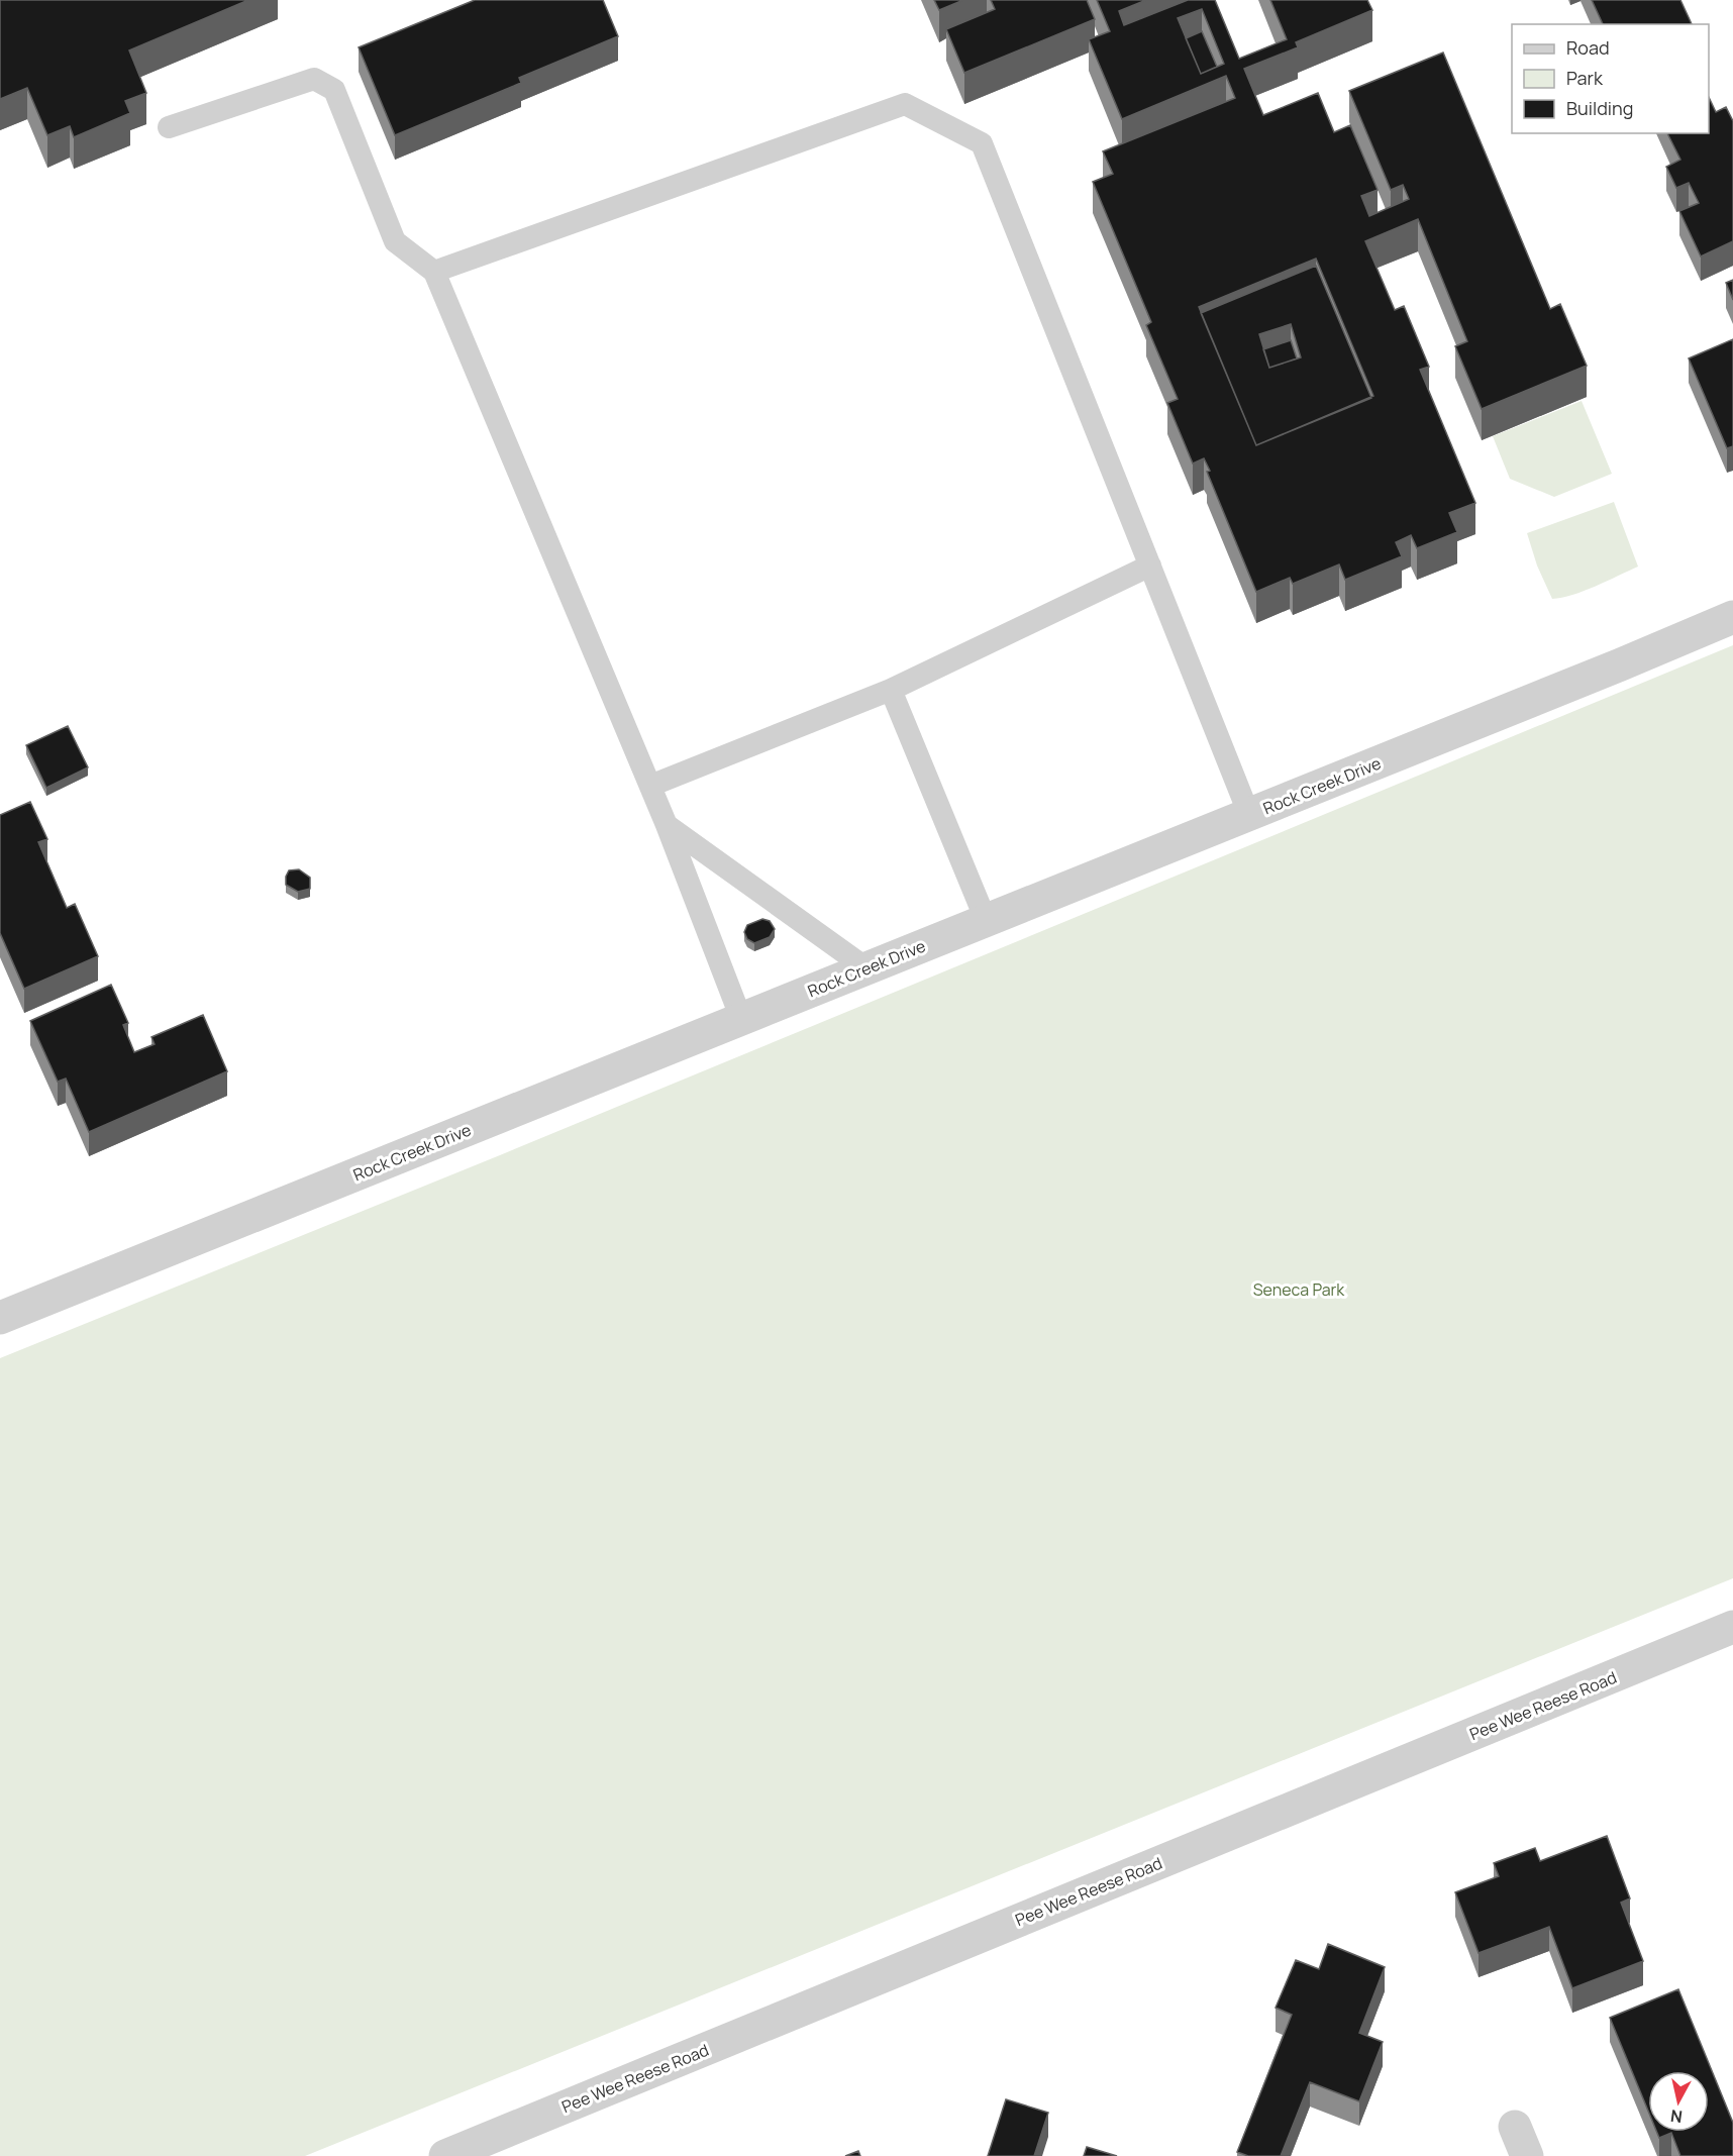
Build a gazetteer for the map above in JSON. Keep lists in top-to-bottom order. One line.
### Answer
{"streets":{"street":["Rock Creek Drive","Pee Wee Reese Road"]},"parks":["Seneca Park"],"legend":["Road","Park","Building"],"north":"bottom"}
